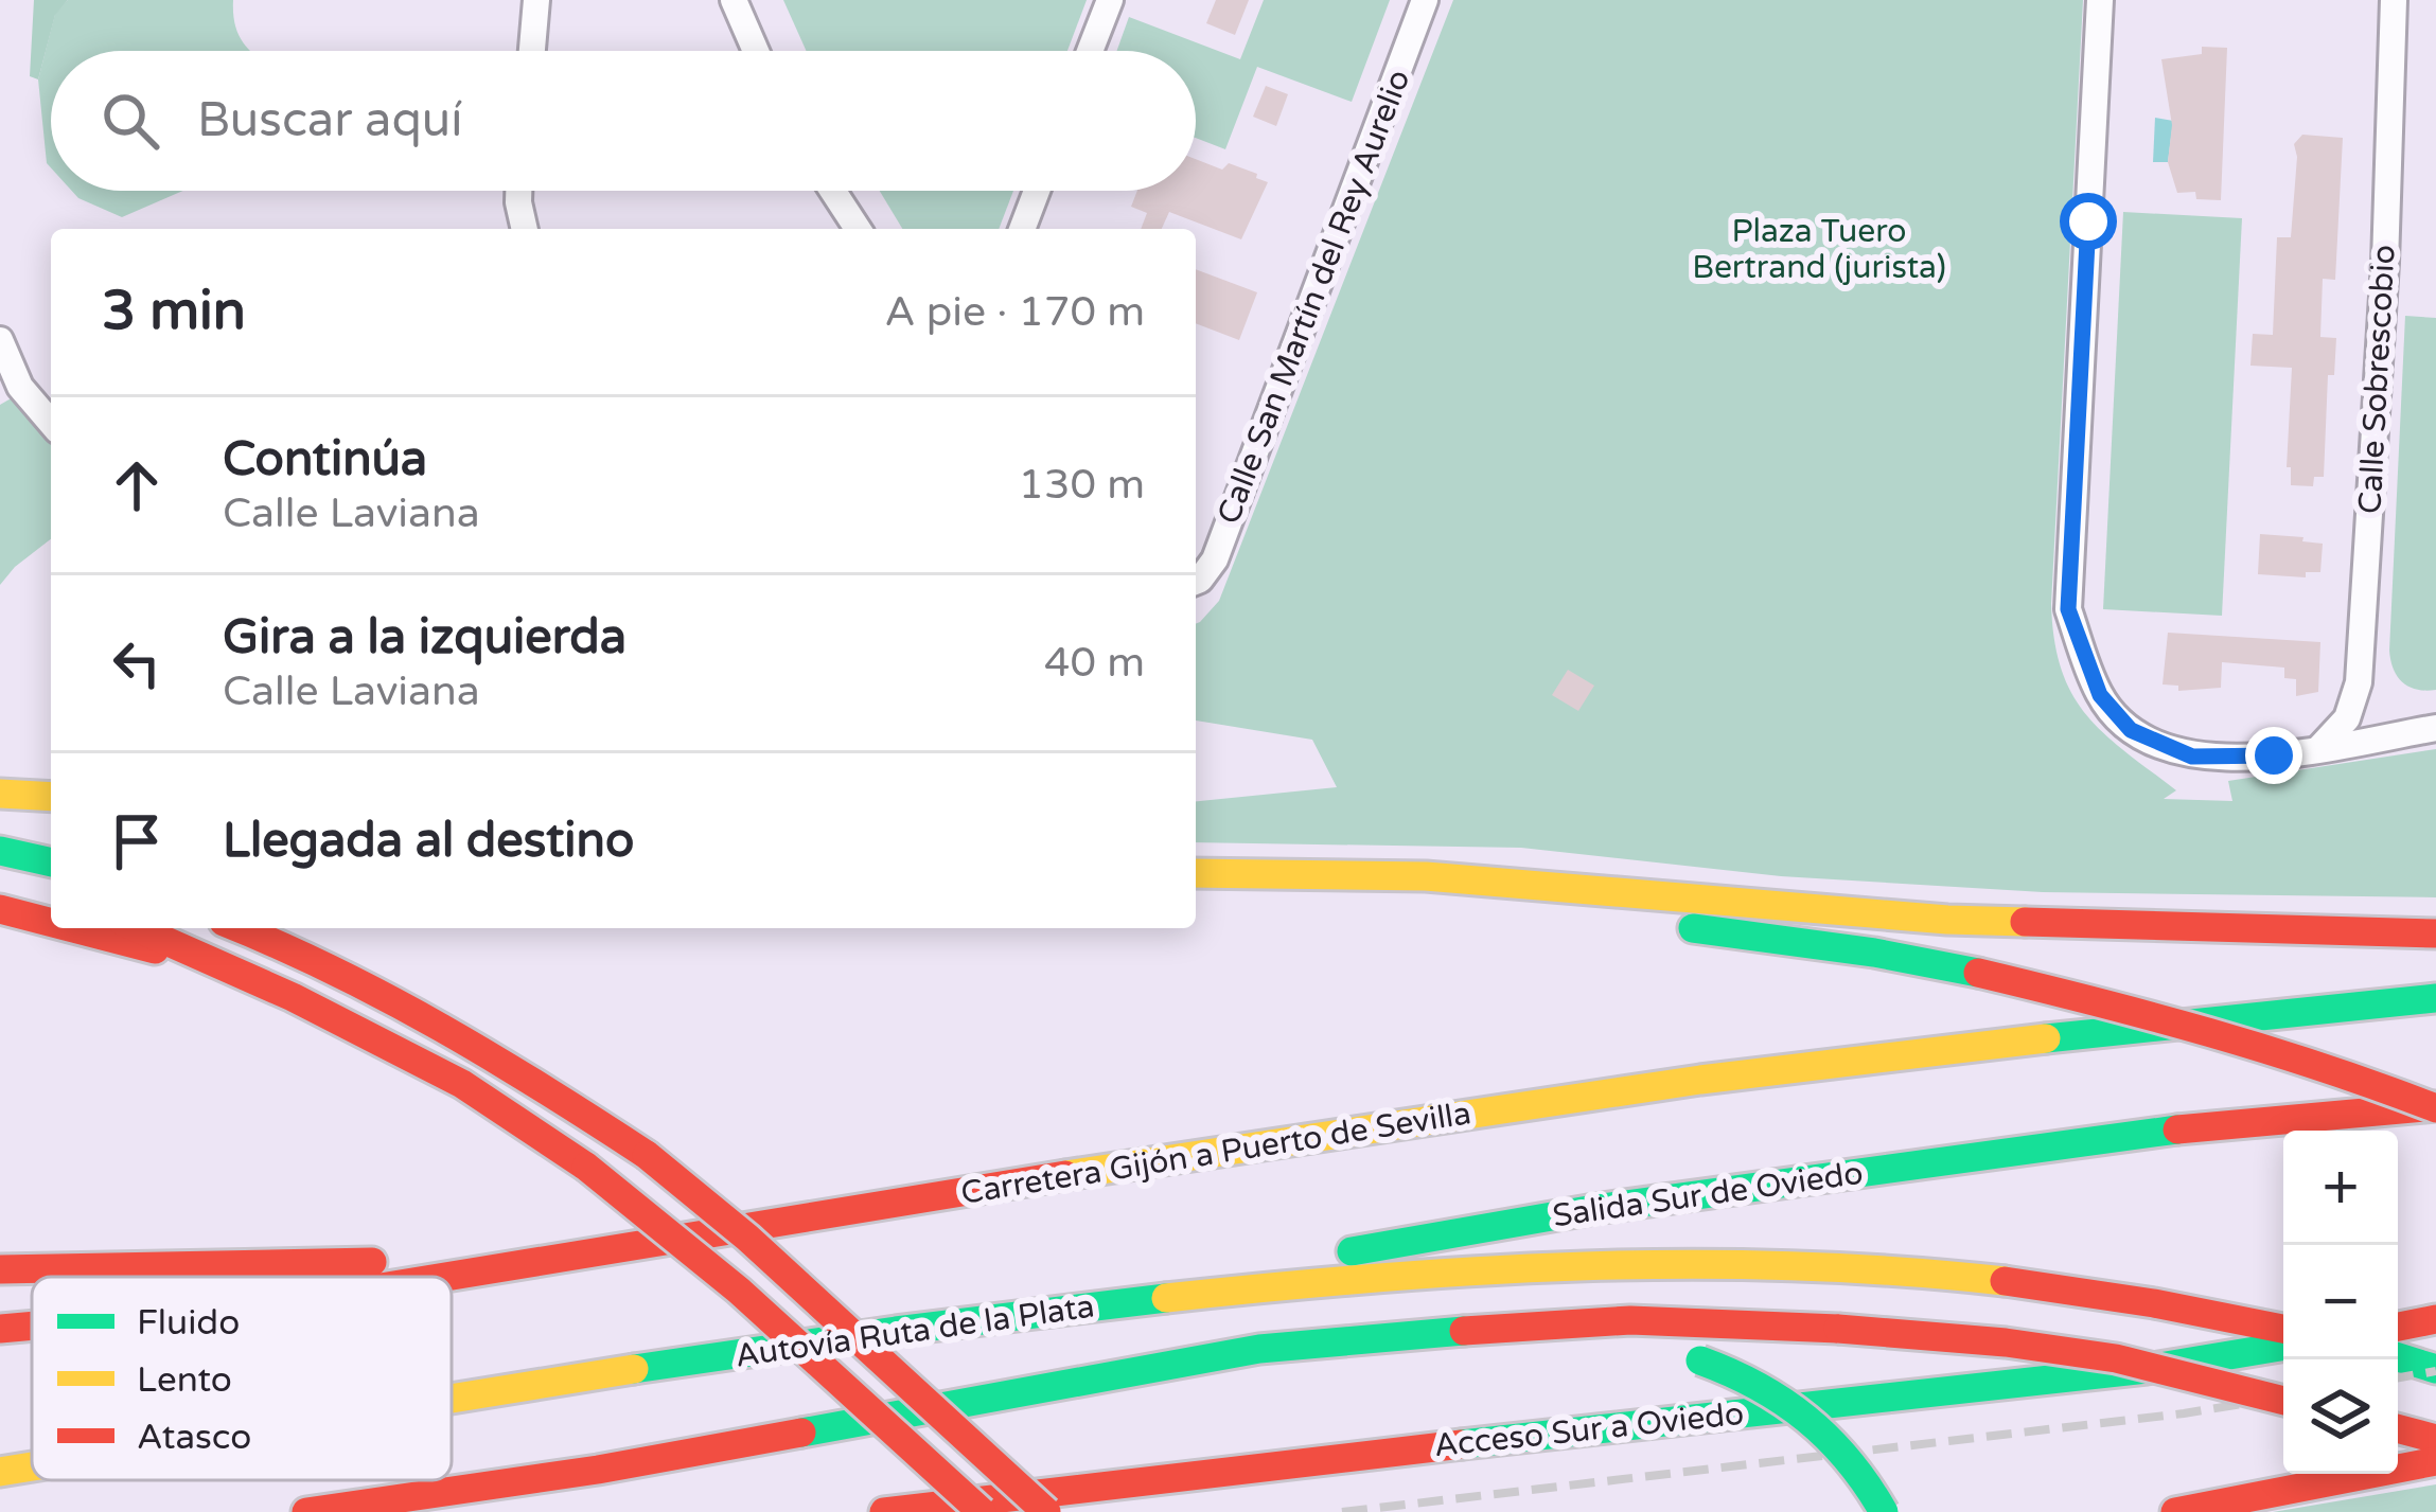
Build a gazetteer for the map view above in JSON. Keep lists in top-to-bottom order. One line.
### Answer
{"streets":{"highway":["Carretera Gijón a Puerto de Sevilla","Salida Sur de Oviedo","Autovía Ruta de la Plata","Acceso Sur a Oviedo"],"street":["Calle San Martín del Rey Aurelio","Calle Sobrescobio"]},"crossings":[["Salida Sur de Oviedo","Autovía Ruta de la Plata"]],"parks":["Plaza Tuero Bertrand (jurista)"],"legend":["Fluido","Lento","Atasco"],"page":{"search":"Buscar aquí","heading":["3 min","A pie · 170 m"],"list":[["Continúa","Calle Laviana","130 m"],["Gira a la izquierda","Calle Laviana","40 m"],"Llegada al destino"],"map_buttons":["+","−"]}}
